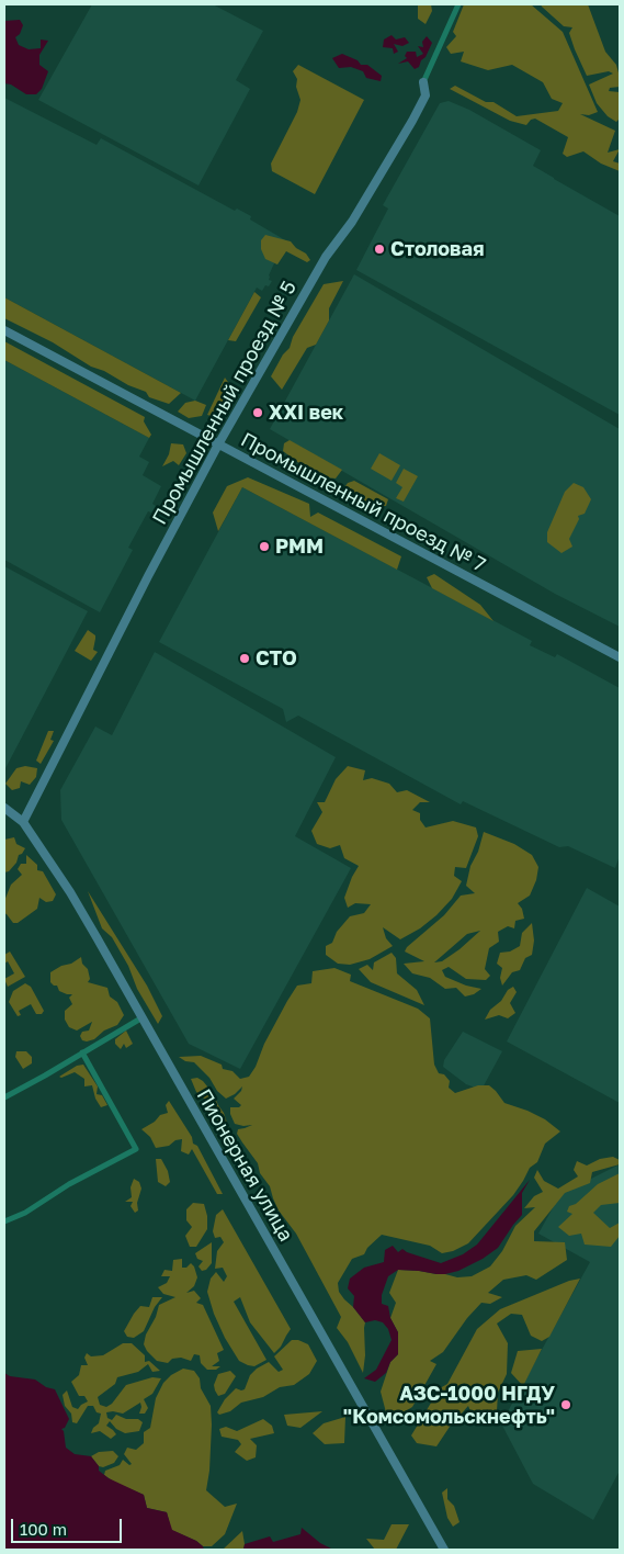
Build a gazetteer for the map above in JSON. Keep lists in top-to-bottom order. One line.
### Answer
{"streets":{"street":["Промышленный проезд № 5","Промышленный проезд № 7","Пионерная улица"]},"crossings":[["Промышленный проезд № 5","Промышленный проезд № 7"],["Промышленный проезд № 5","Пионерная улица"]],"places":["Столовая","XXI век","РММ","СТО","АЗС-1000 НГДУ \"Комсомольскнефть\""],"scale_bar":"100 m"}
